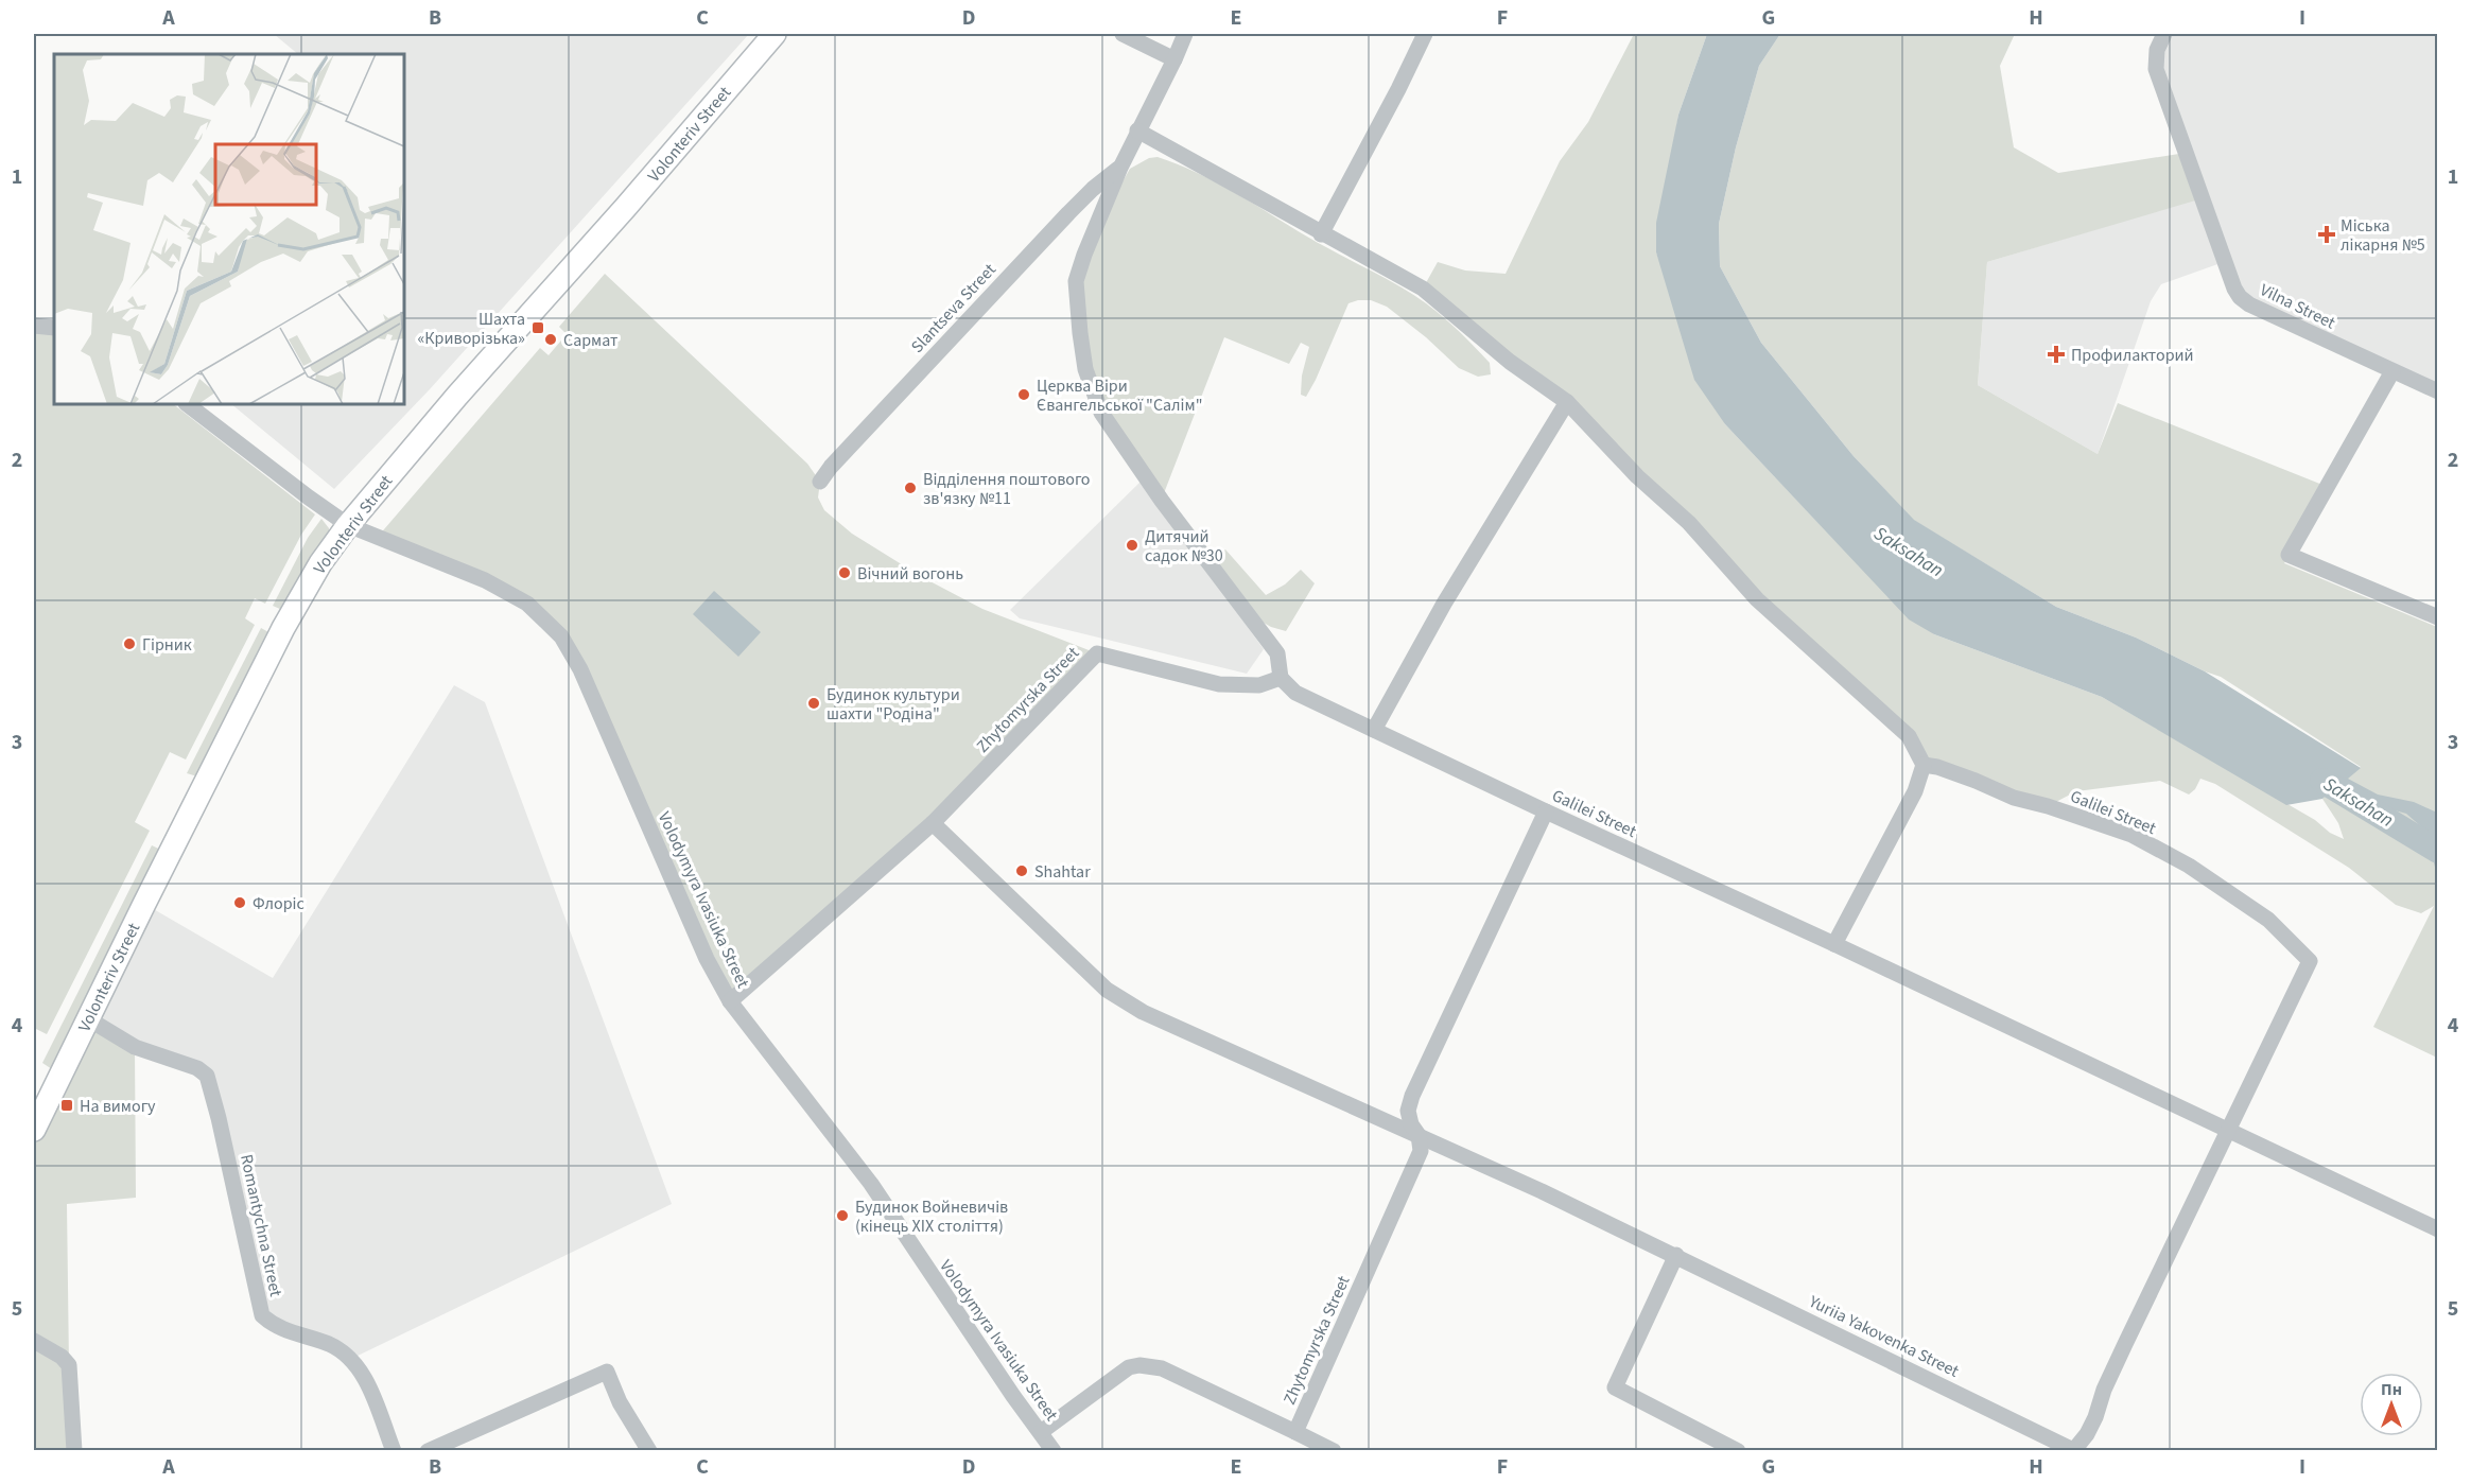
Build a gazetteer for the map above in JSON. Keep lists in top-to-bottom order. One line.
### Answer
{"streets":{"street":["Volonteriv Street","Vilna Street","Slantseva Street","Zhytomyrska Street","Galilei Street","Volodymyra Ivasiuka Street","Romantychna Street","Yuriia Yakovenka Street"]},"crossings":[["Volonteriv Street","Volodymyra Ivasiuka Street"],["Volonteriv Street","Romantychna Street"],["Slantseva Street","Zhytomyrska Street"],["Slantseva Street","Galilei Street"],["Zhytomyrska Street","Galilei Street"],["Zhytomyrska Street","Volodymyra Ivasiuka Street"],["Galilei Street","Yuriia Yakovenka Street"]],"water":["Saksahan"],"places":{"health":["Міська лікарня №5","Профилакторий"],"transit":["Шахта «Криворізька»","На вимогу"],"other":["Сармат","Церква Віри Євангельської \"Салім\"","Відділення поштового зв'язку №11","Дитячий садок №30","Вічний вогонь","Гірник","Будинок культури шахти \"Родіна\"","Shahtar","Флоріс","Будинок Войневичів (кінець ХІХ століття)"]},"north":"top","grid":{"columns":["A","B","C","D","E","F","G","H","I"],"rows":["1","2","3","4","5"]}}
